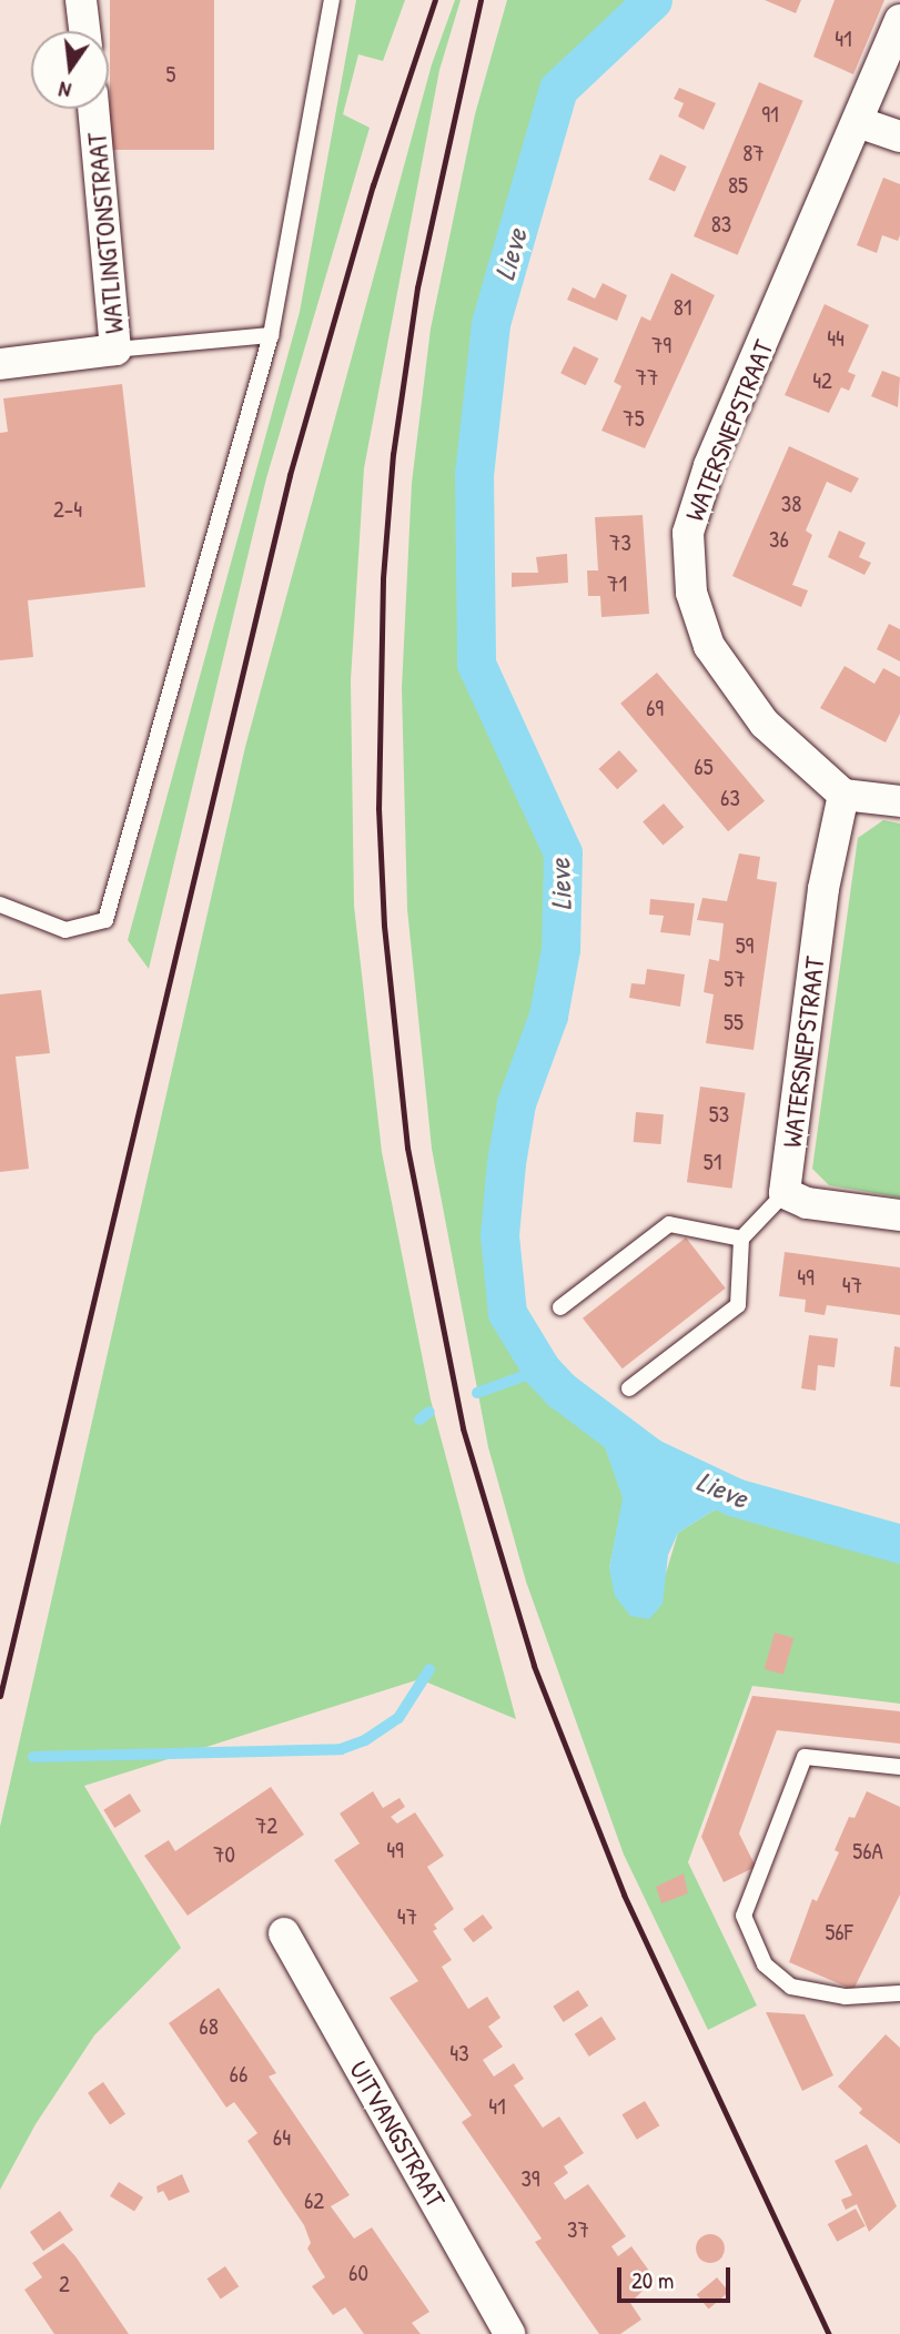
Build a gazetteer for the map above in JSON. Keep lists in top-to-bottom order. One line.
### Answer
{"streets":{"street":["WATLINGTONSTRAAT","WATERSNEPSTRAAT","UITVANGSTRAAT"]},"water":["Lieve"],"house_numbers":["41","5","91","87","85","83","81","44","79","77","42","75","38","2-4","36","73","71","69","65","63","59","57","55","53","51","49","47","72","49","56A","70","47","56F","68","43","66","41","64","39","62","37","60","2"],"scale_bar":"20 m","north":"bottom"}
